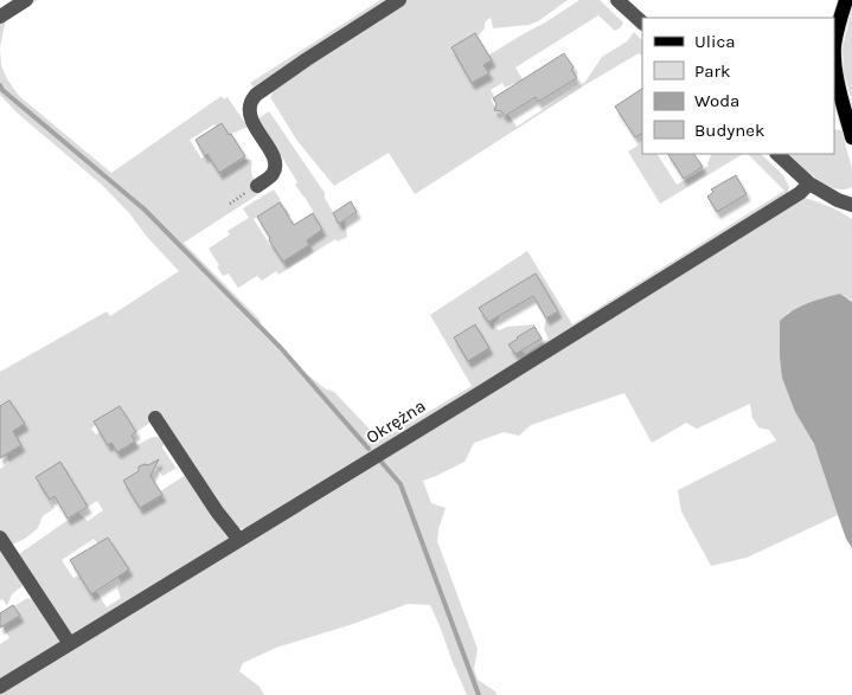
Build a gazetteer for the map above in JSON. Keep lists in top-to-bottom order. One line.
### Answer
{"streets":{"street":["Okrężna"]},"legend":["Ulica","Park","Woda","Budynek"]}
